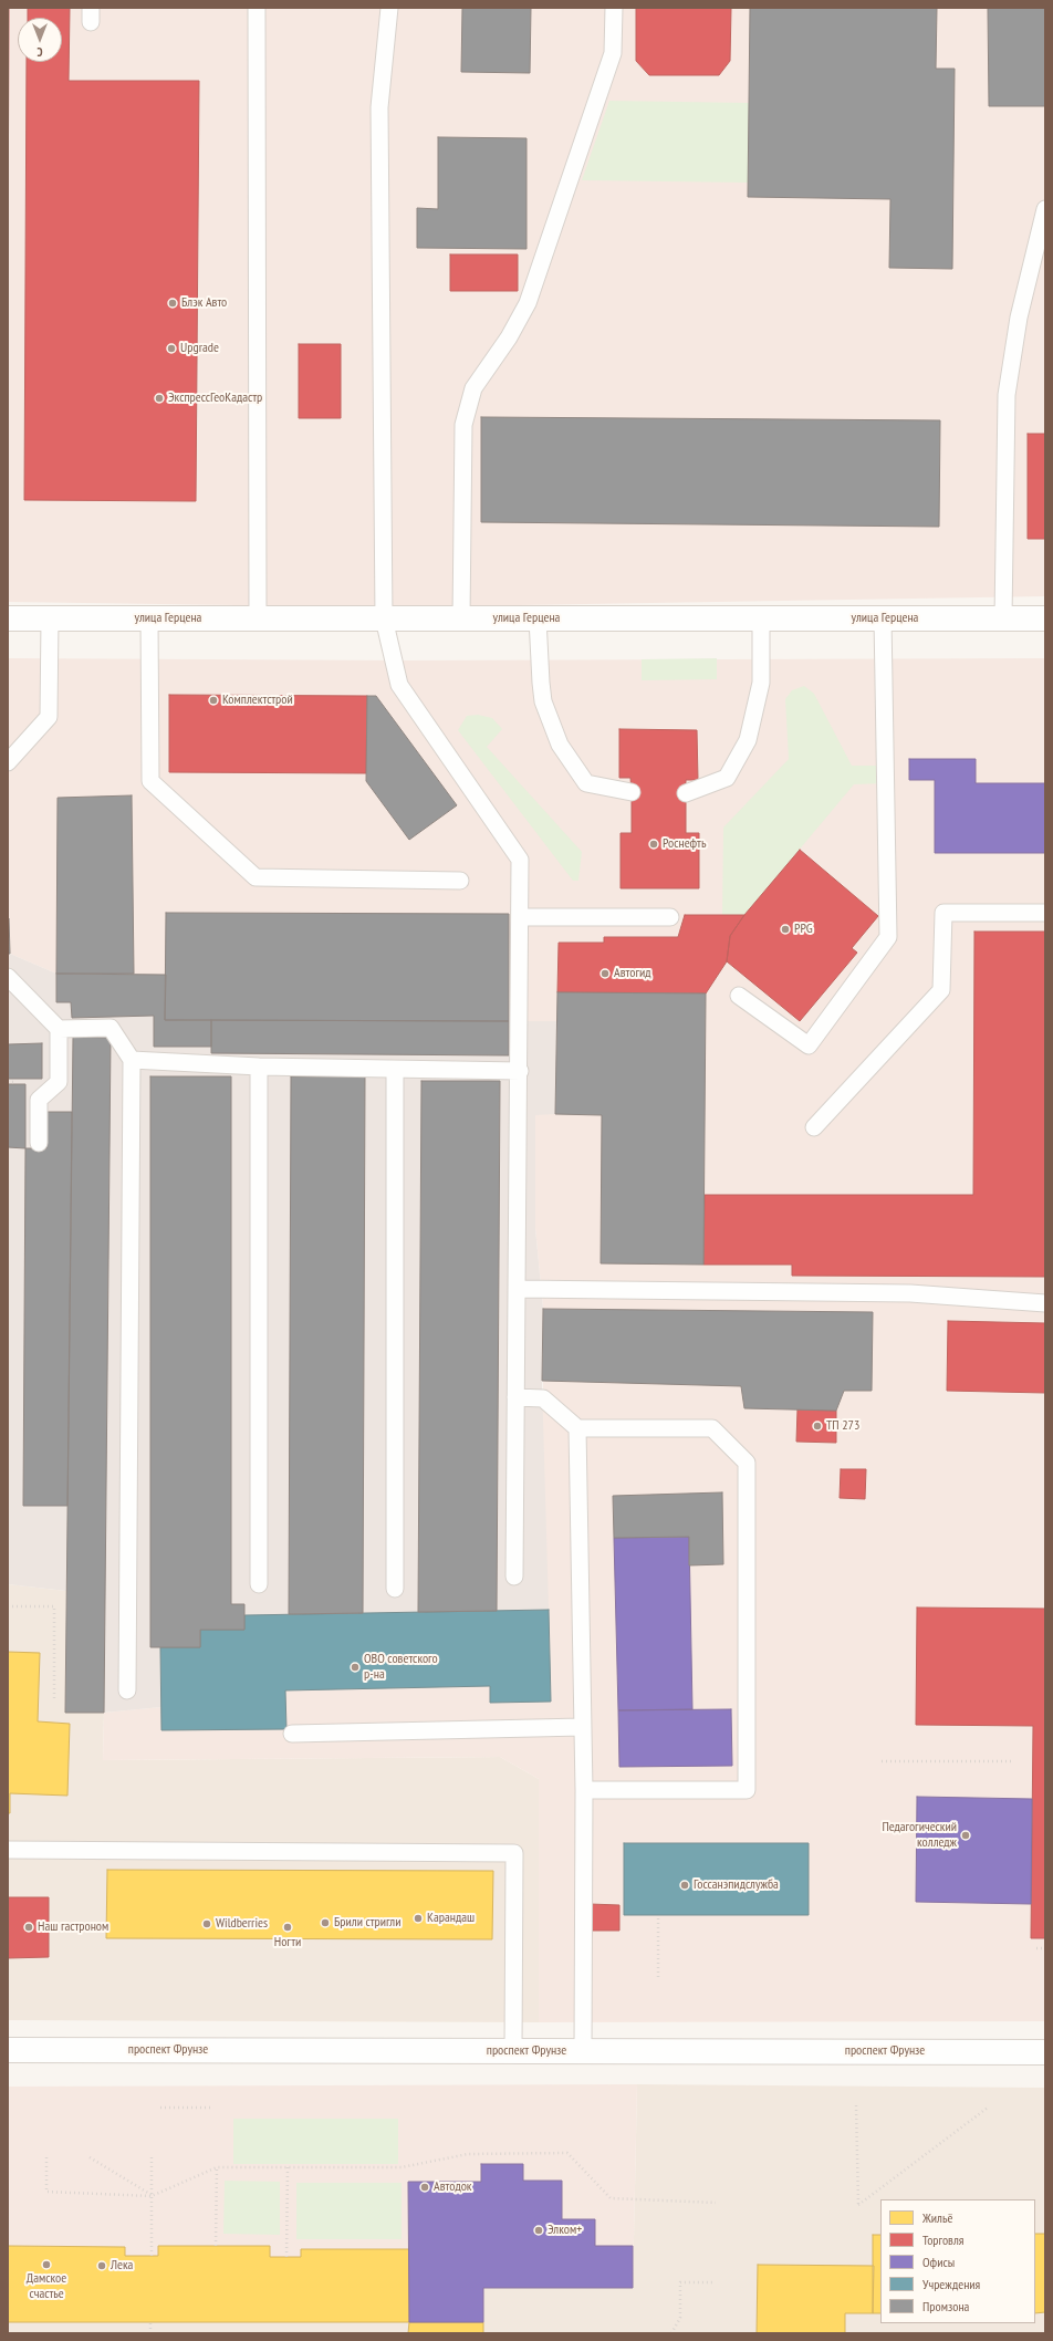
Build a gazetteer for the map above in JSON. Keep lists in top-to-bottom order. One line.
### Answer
{"streets":{"street":["улица Герцена","проспект Фрунзе"]},"places":["Блэк Авто","Upgrade","ЭкспрессГеоКадастр","Комплектстрой","Роснефть","PPG","Автогид","ТП 273","ОВО советского р-на","Педагогический колледж","Госсанэпидслужба","Карандаш","Брили стригли","Wildberries","Наш гастроном","Ногти","Автодок","Элком+","Дамское счастье","Лека"],"legend":["Жильё","Торговля","Офисы","Учреждения","Промзона"],"north":"bottom"}
